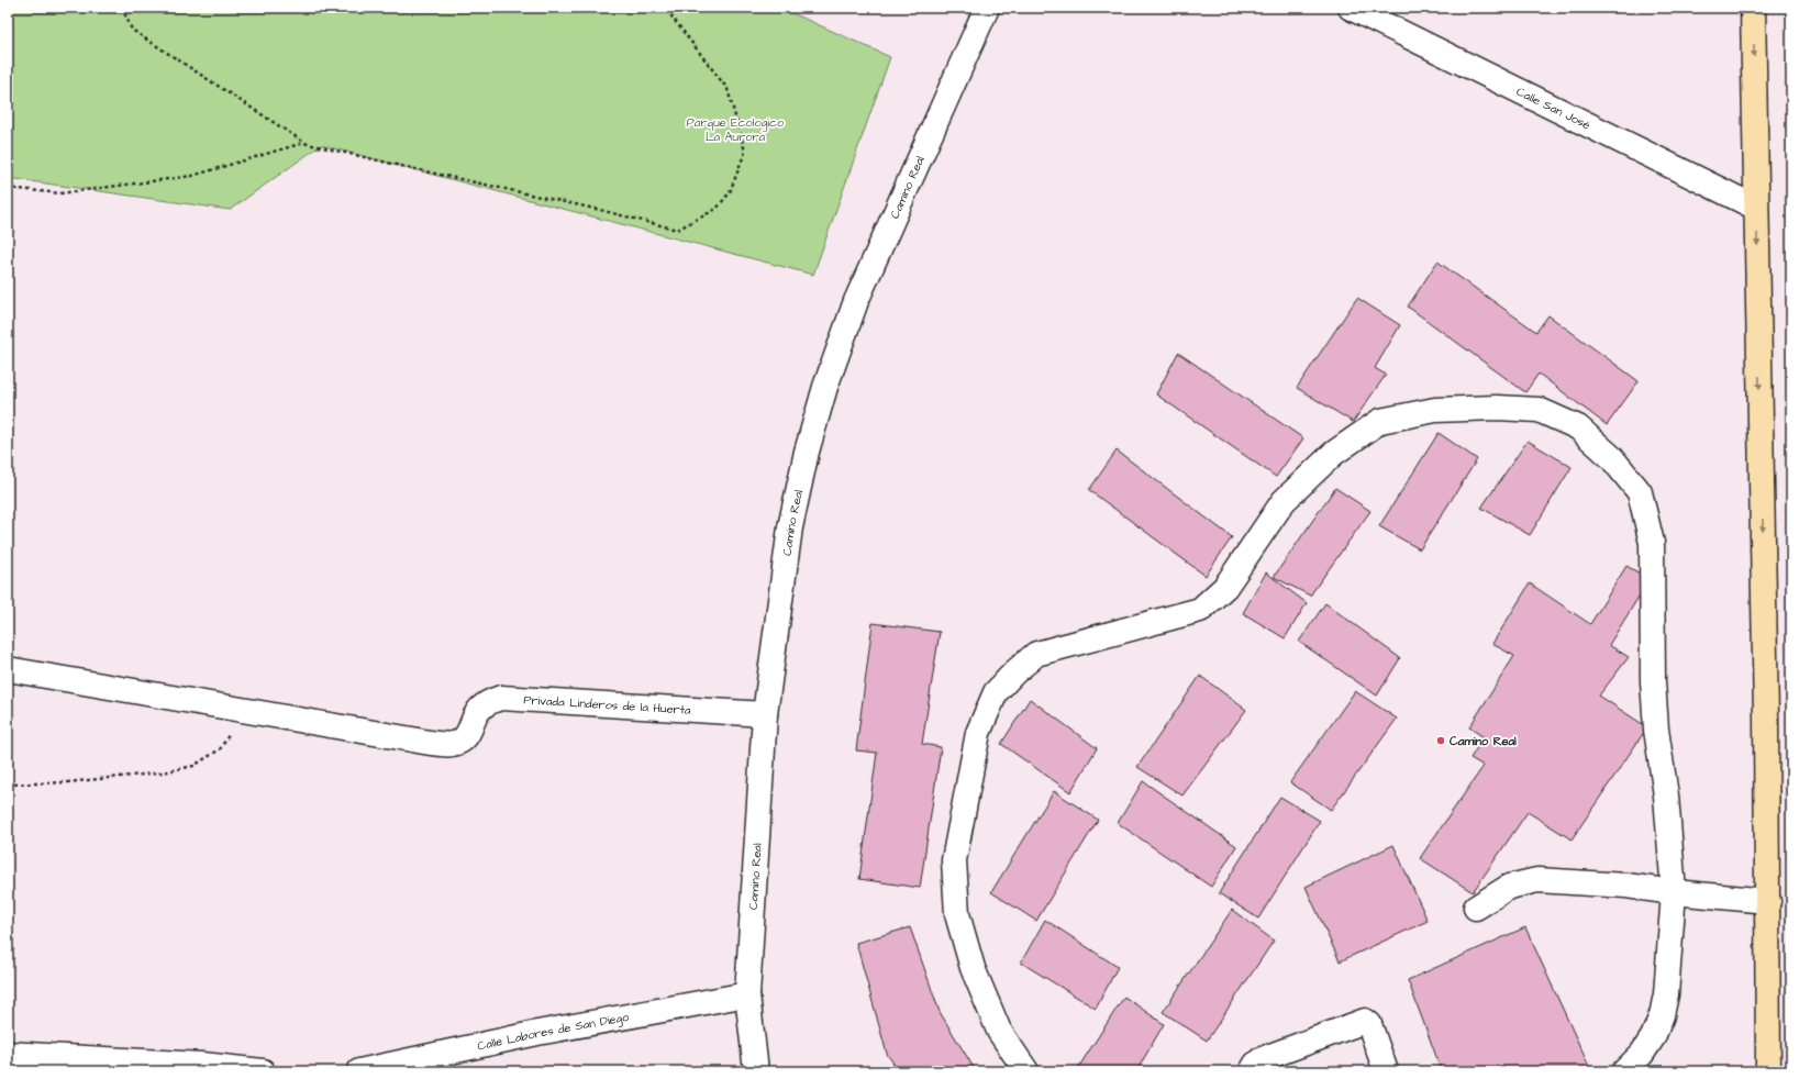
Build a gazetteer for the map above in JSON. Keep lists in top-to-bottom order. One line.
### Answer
{"streets":{"street":["Calle San José","Camino Real","Privada Linderos de la Huerta","Calle Labores de San Diego"]},"crossings":[["Camino Real","Privada Linderos de la Huerta"],["Camino Real","Calle Labores de San Diego"]],"parks":["Parque Ecologico La Aurora"],"places":["Camino Real"]}
